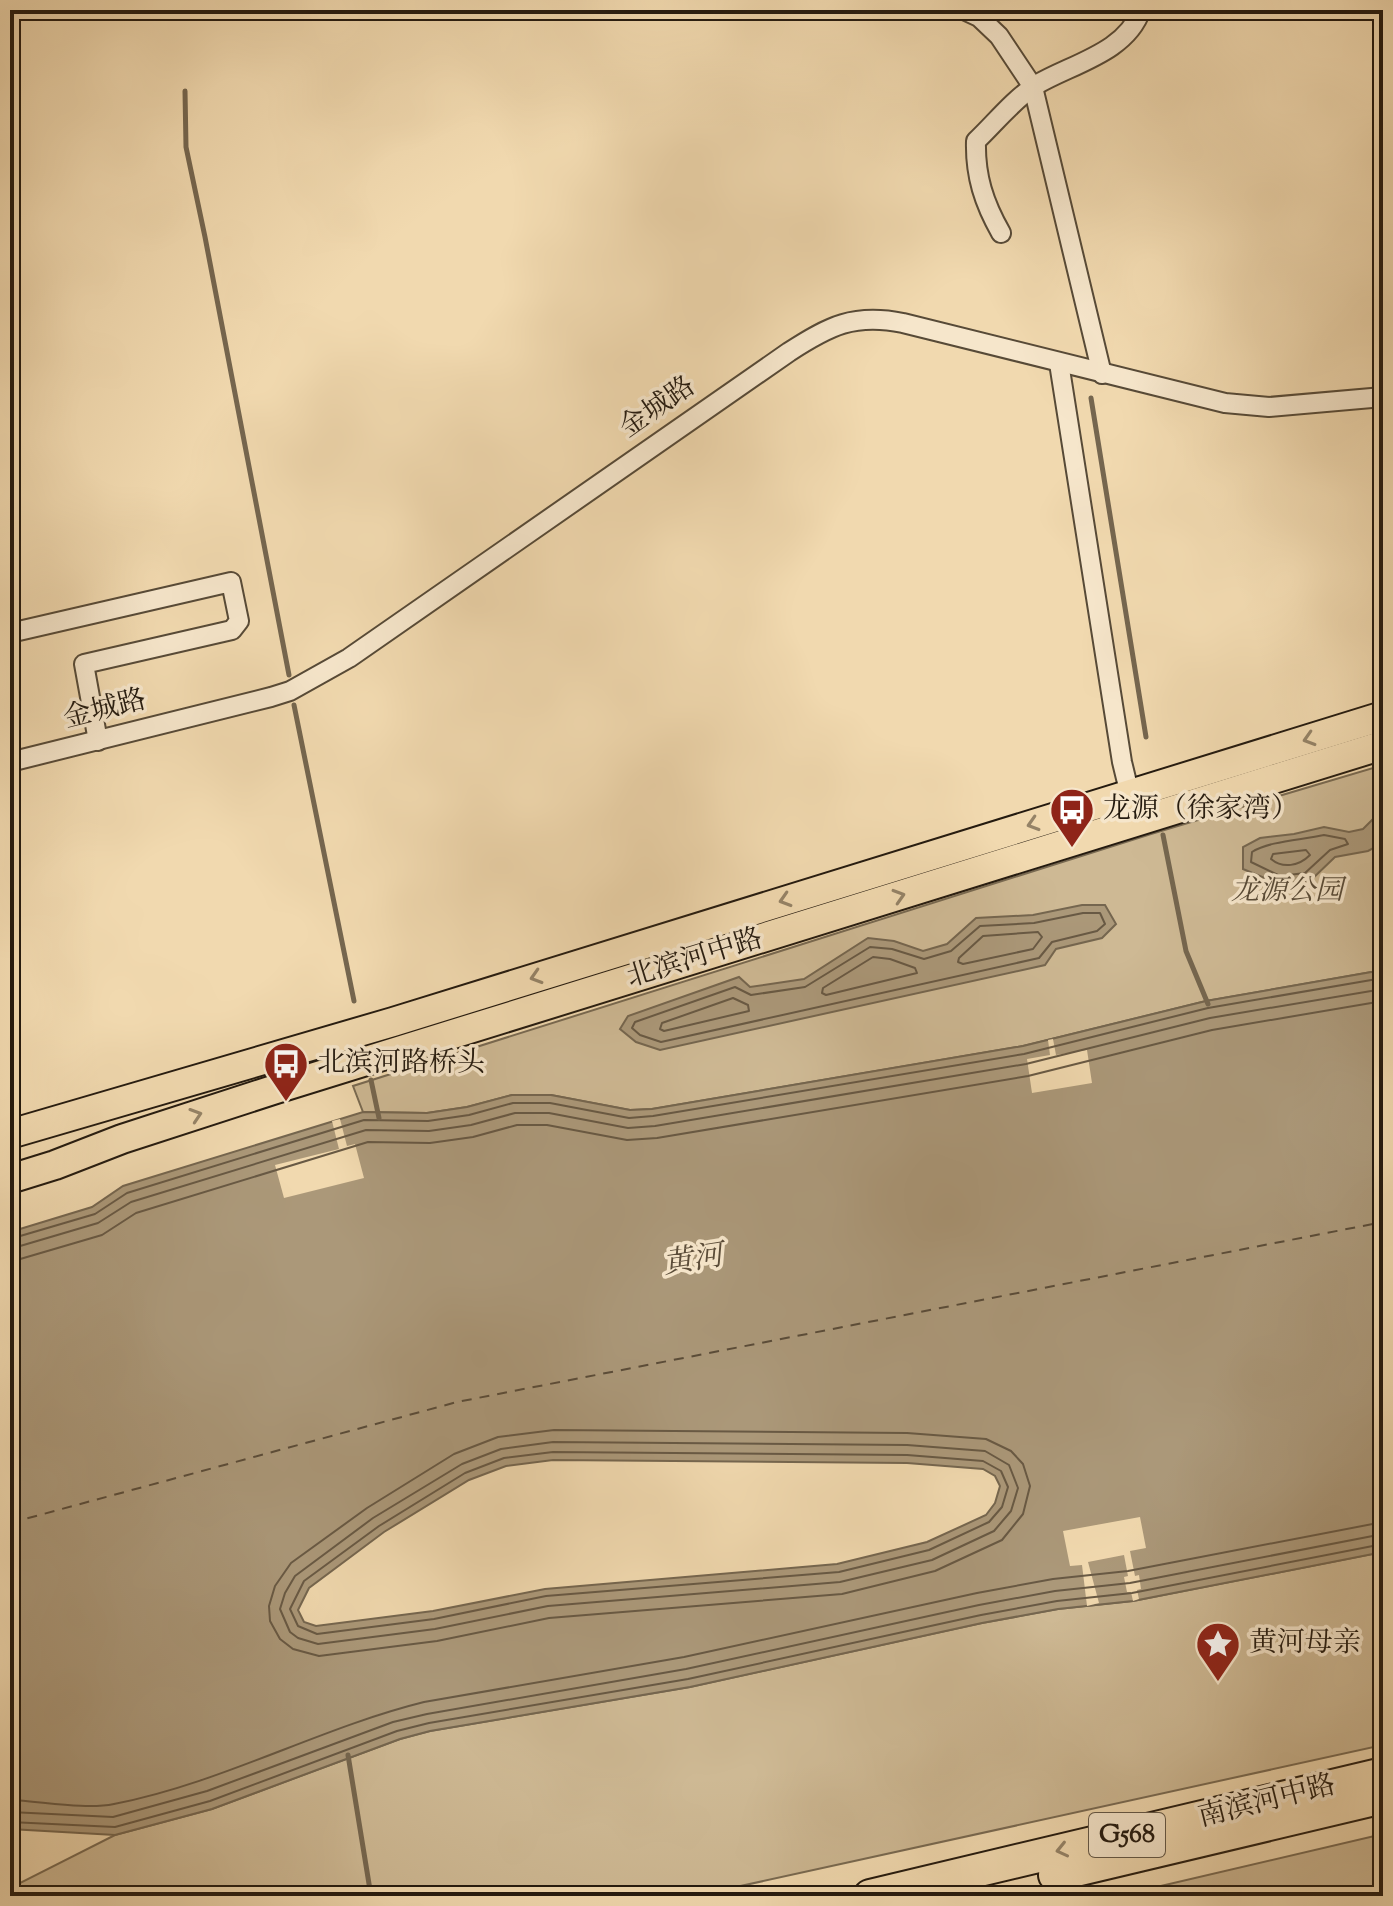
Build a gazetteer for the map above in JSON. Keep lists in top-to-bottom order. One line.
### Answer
{"streets":{"highway":["南滨河中路","G568"],"main road":["北滨河中路"],"street":["金城路"]},"water":["黄河"],"parks":["龙源公园"],"places":{"bus stop":["龙源（徐家湾）","北滨河路桥头"],"place":["黄河母亲"]}}
